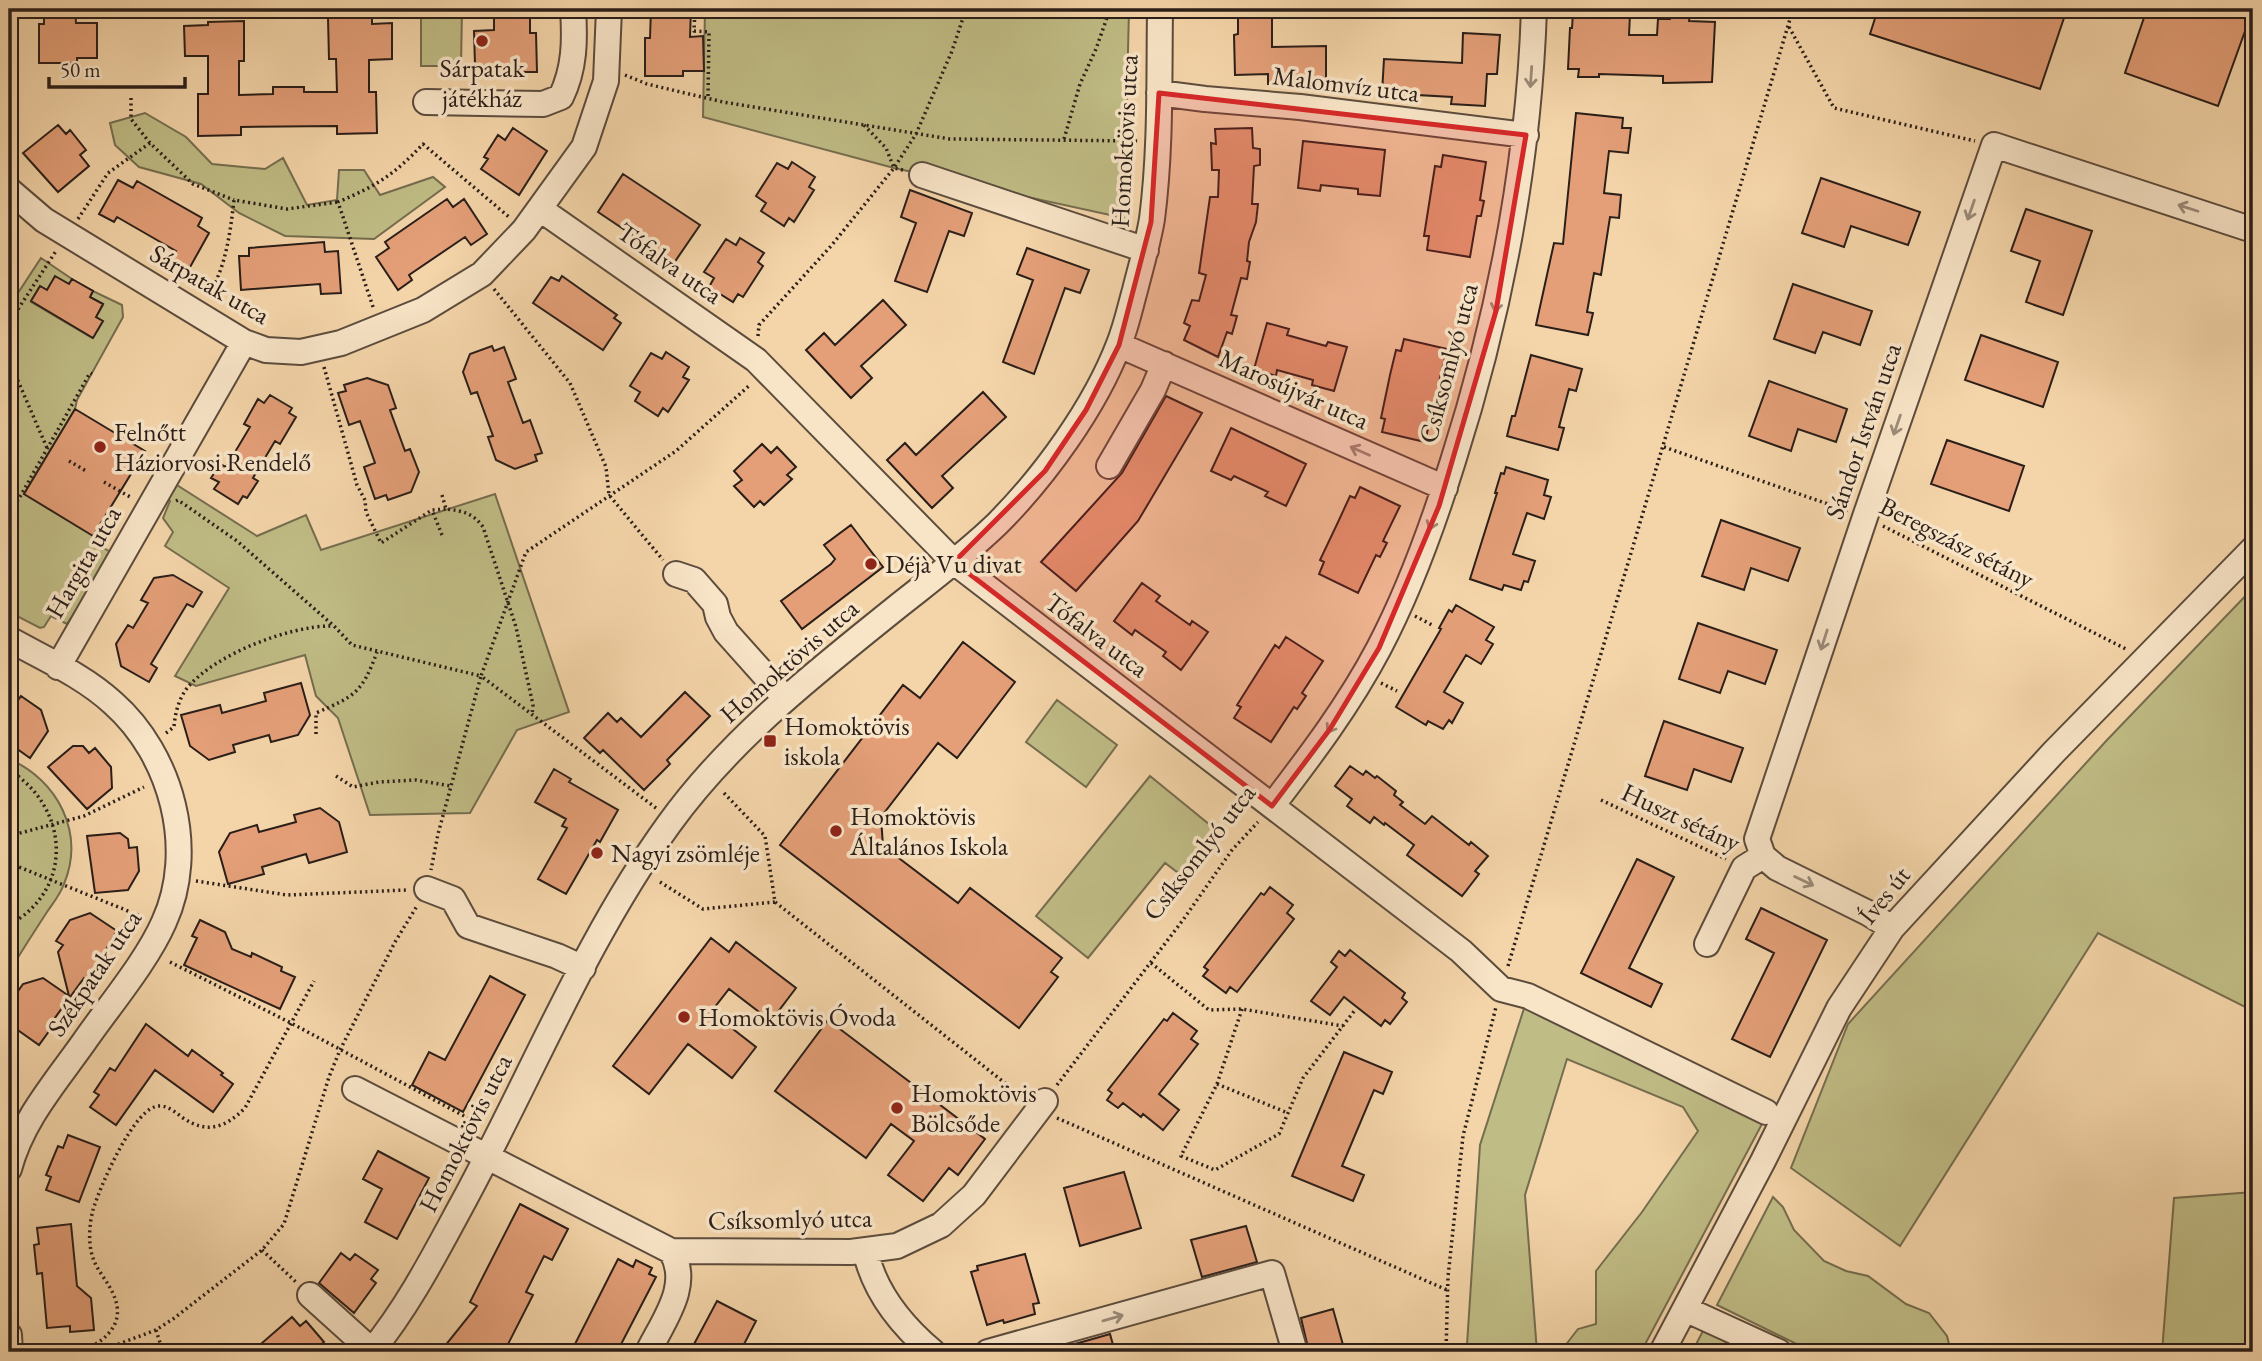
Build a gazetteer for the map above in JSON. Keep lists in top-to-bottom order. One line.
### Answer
{"streets":{"street":["Malomvíz utca","Homoktövis utca","Tófalva utca","Sárpatak utca","Csíksomlyó utca","Marosújvár utca","Sándor István utca","Hargita utca","Íves út","Székpatak utca"],"path":["Beregszász sétány","Huszt sétány"]},"crossings":[["Malomvíz utca","Homoktövis utca"],["Malomvíz utca","Csíksomlyó utca"],["Homoktövis utca","Tófalva utca"],["Homoktövis utca","Csíksomlyó utca"],["Homoktövis utca","Marosújvár utca"],["Tófalva utca","Sárpatak utca"],["Tófalva utca","Csíksomlyó utca"],["Sárpatak utca","Hargita utca"],["Csíksomlyó utca","Marosújvár utca"],["Sándor István utca","Beregszász sétány"],["Sándor István utca","Huszt sétány"],["Beregszász sétány","Íves út"],["Hargita utca","Székpatak utca"]],"one_way":["Csíksomlyó utca","Marosújvár utca","Sándor István utca"],"places":{"other":["Sárpatak játékház","Felnőtt Háziorvosi Rendelő","Déjà Vu divat","Homoktövis Általános Iskola","Nagyi zsömléje","Homoktövis Óvoda","Homoktövis Bölcsőde"],"transit":["Homoktövis iskola"]},"scale_bar":"50 m"}
